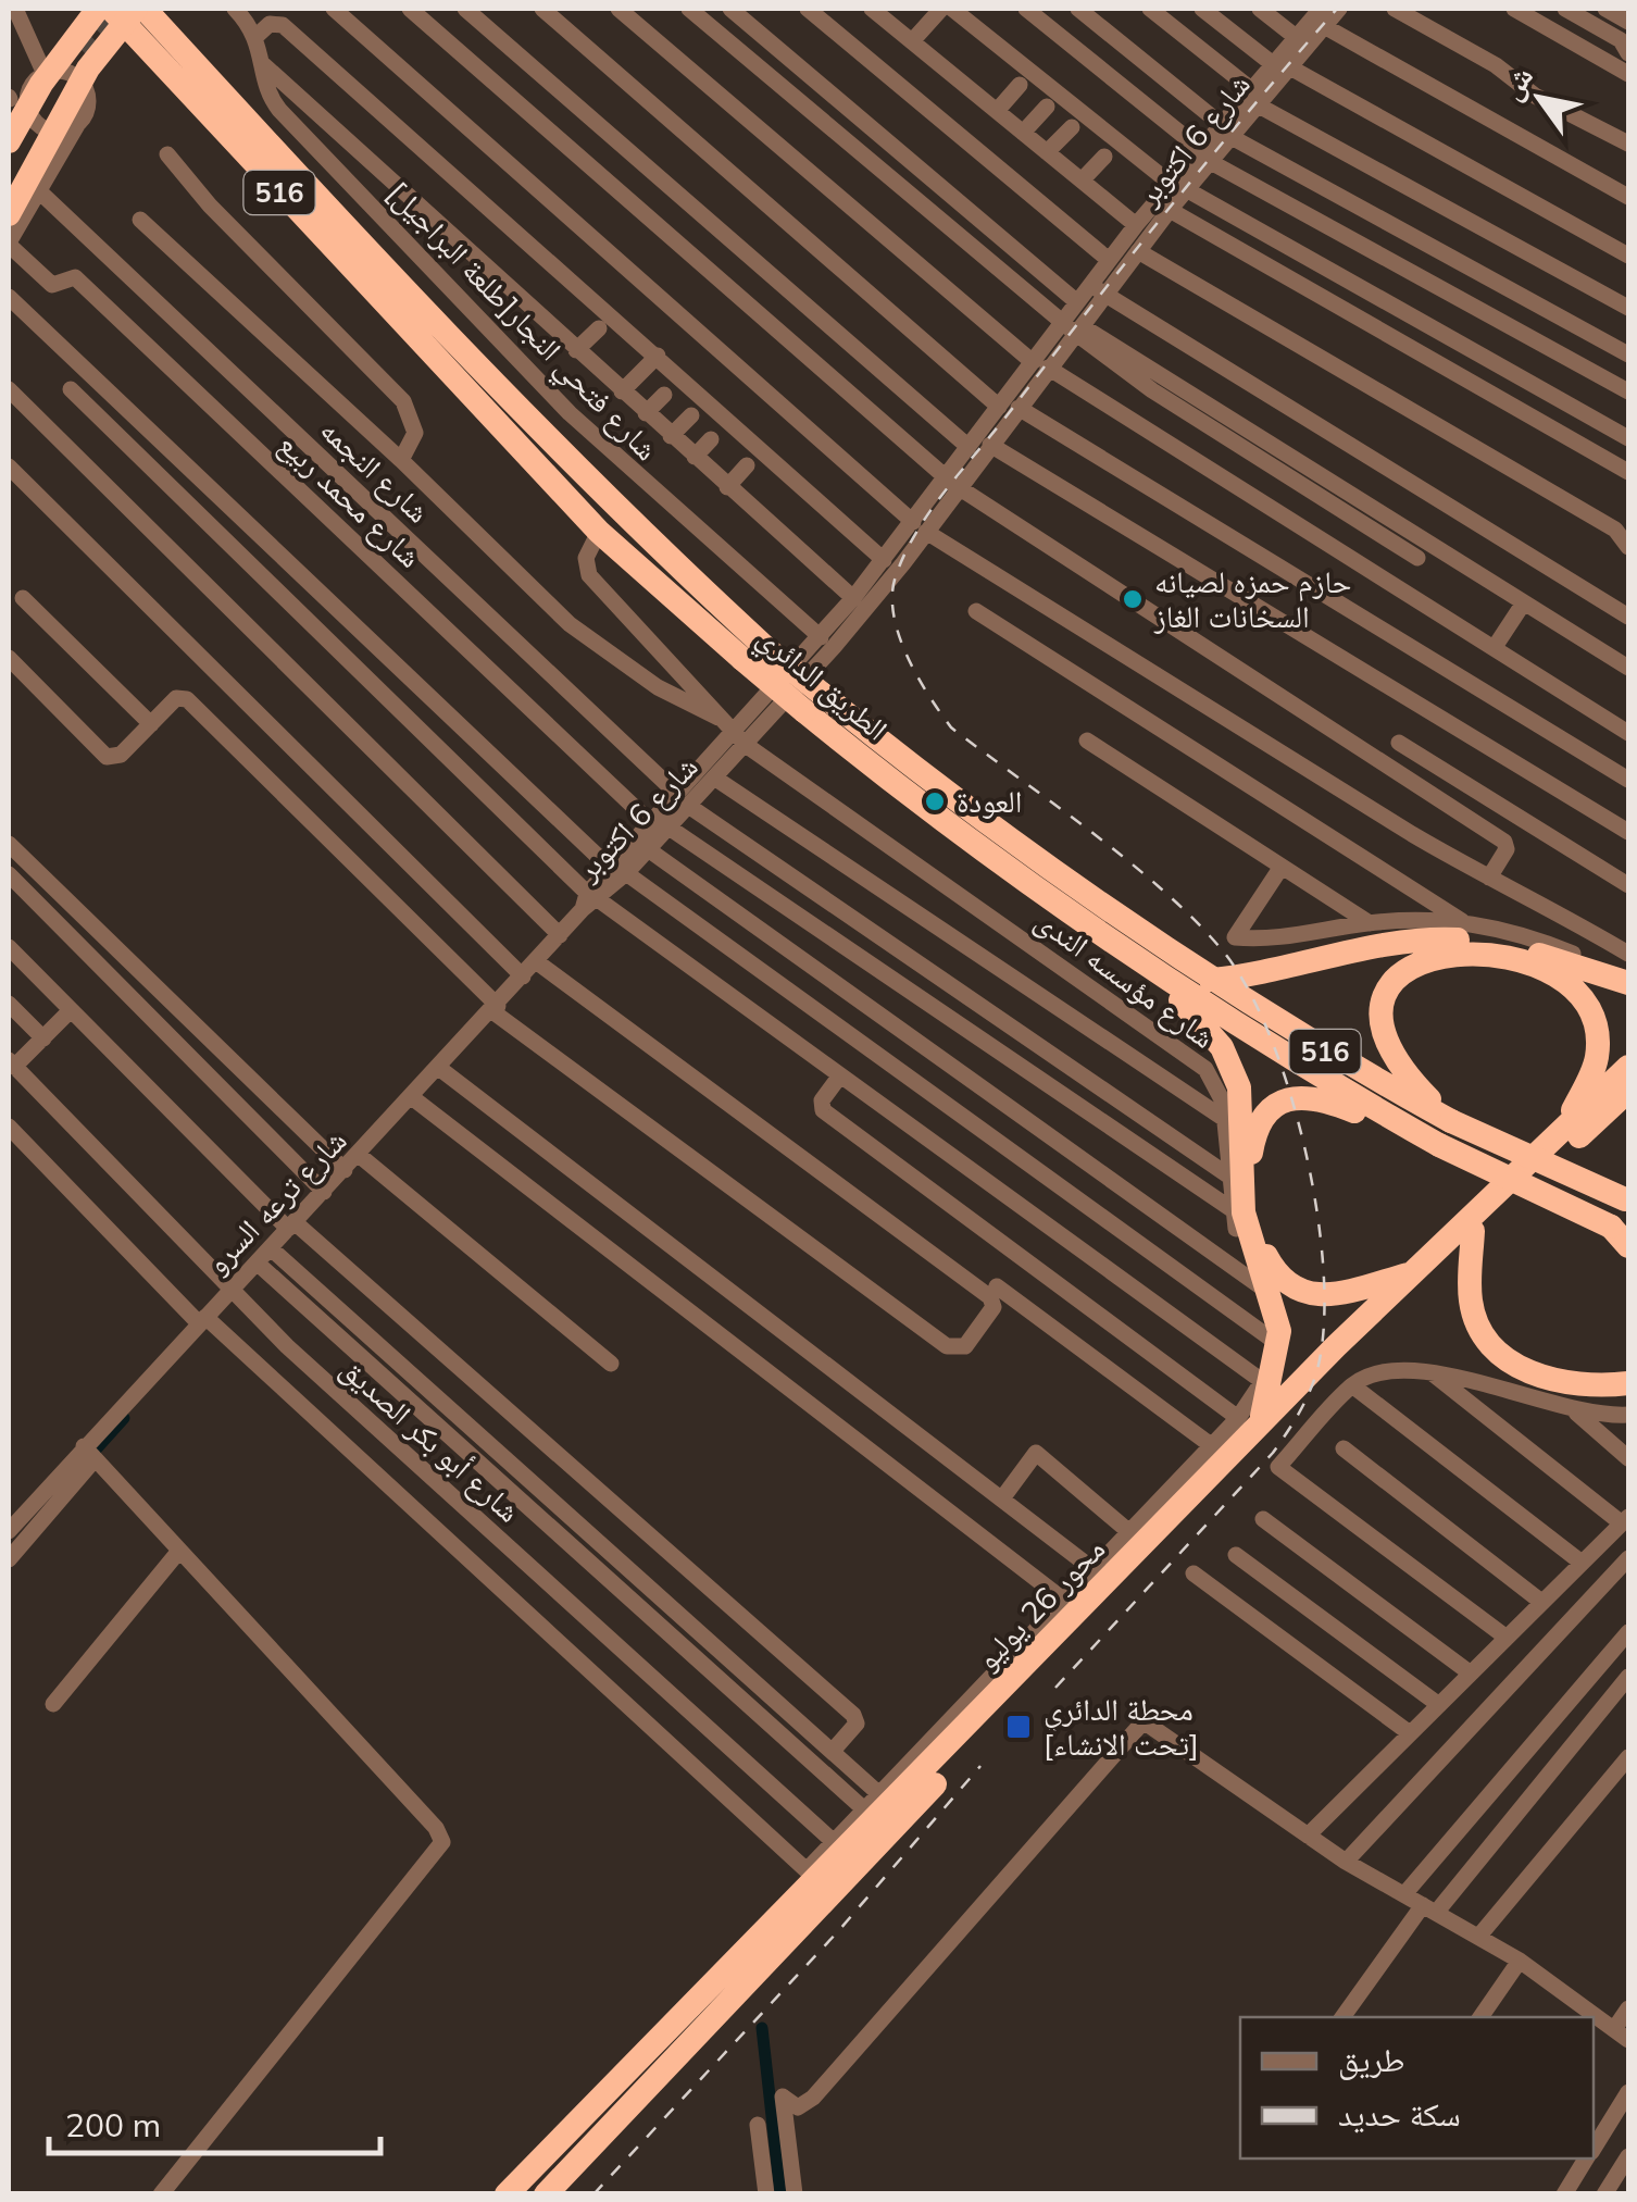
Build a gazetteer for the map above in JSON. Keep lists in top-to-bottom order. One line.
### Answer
{"streets":{"highway":["516","الطريق الدائري","محور 26 يوليو"],"street":["شارع 6 اكتوبر","شارع فتحي النجار[طلعة البراجيل]","شارع النجمه","شارع محمد ربيع","شارع مؤسسه الندى","شارع ترعه السرو","شارع أبو بكر الصديق"]},"crossings":[["شارع 6 اكتوبر","شارع فتحي النجار[طلعة البراجيل]"],["شارع 6 اكتوبر","شارع النجمه"],["شارع 6 اكتوبر","شارع محمد ربيع"],["شارع 6 اكتوبر","شارع مؤسسه الندى"],["شارع 6 اكتوبر","شارع ترعه السرو"],["شارع النجمه","شارع مؤسسه الندى"],["الطريق الدائري","شارع مؤسسه الندى"],["شارع مؤسسه الندى","شارع ترعه السرو"],["شارع مؤسسه الندى","شارع أبو بكر الصديق"],["شارع مؤسسه الندى","محور 26 يوليو"],["شارع ترعه السرو","شارع أبو بكر الصديق"]],"places":{"other":["حازم حمزه لصيانه السخانات الغاز","العودة"],"transit":["محطة الدائري [تحت الانشاء]"]},"legend":["طريق","سكة حديد"],"scale_bar":"200 m","north":"top left"}
